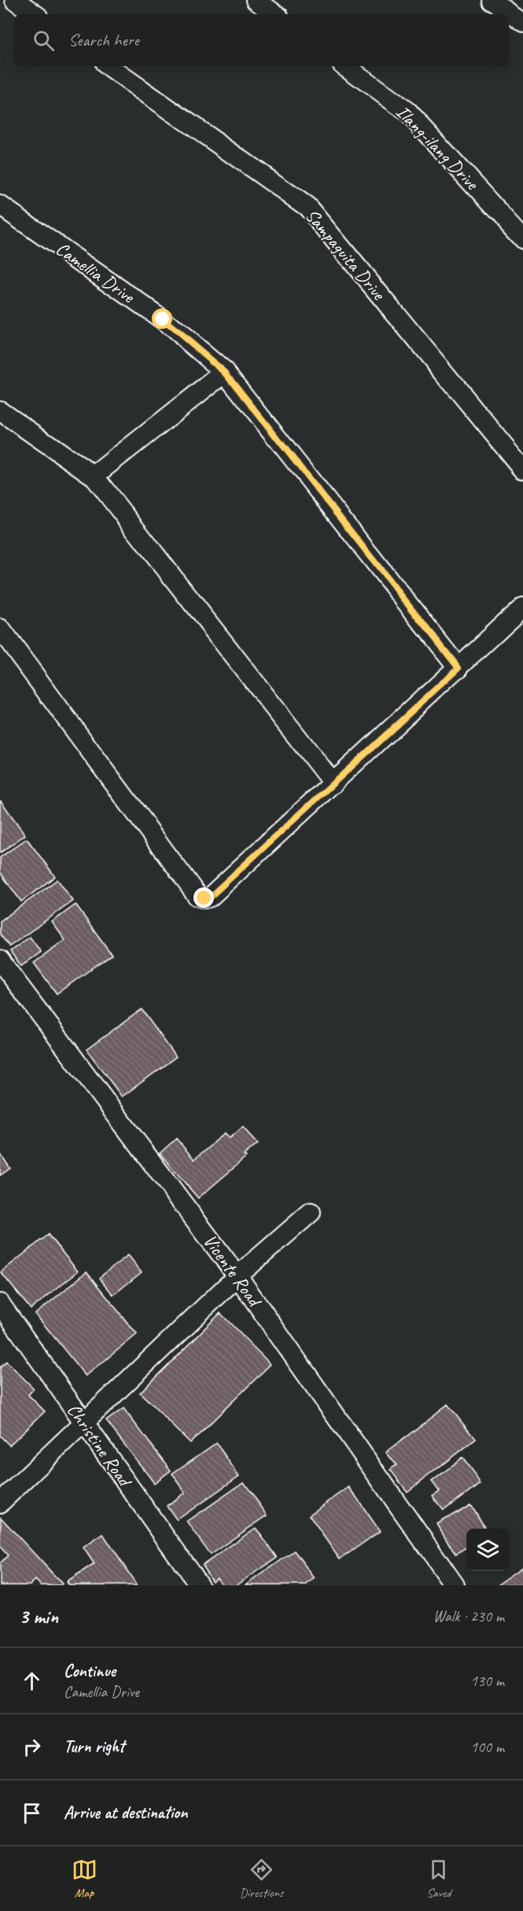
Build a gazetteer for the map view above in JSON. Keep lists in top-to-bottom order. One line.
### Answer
{"streets":{"street":["Ilang-ilang Drive","Sampaguita Drive","Camellia Drive","Vicente Road","Christine Road"]},"page":{"search":"Search here","heading":["3 min","Walk · 230 m"],"list":[["Continue","Camellia Drive","130 m"],["Turn right","100 m"],"Arrive at destination"],"nav":["Map","Directions","Saved"]}}
